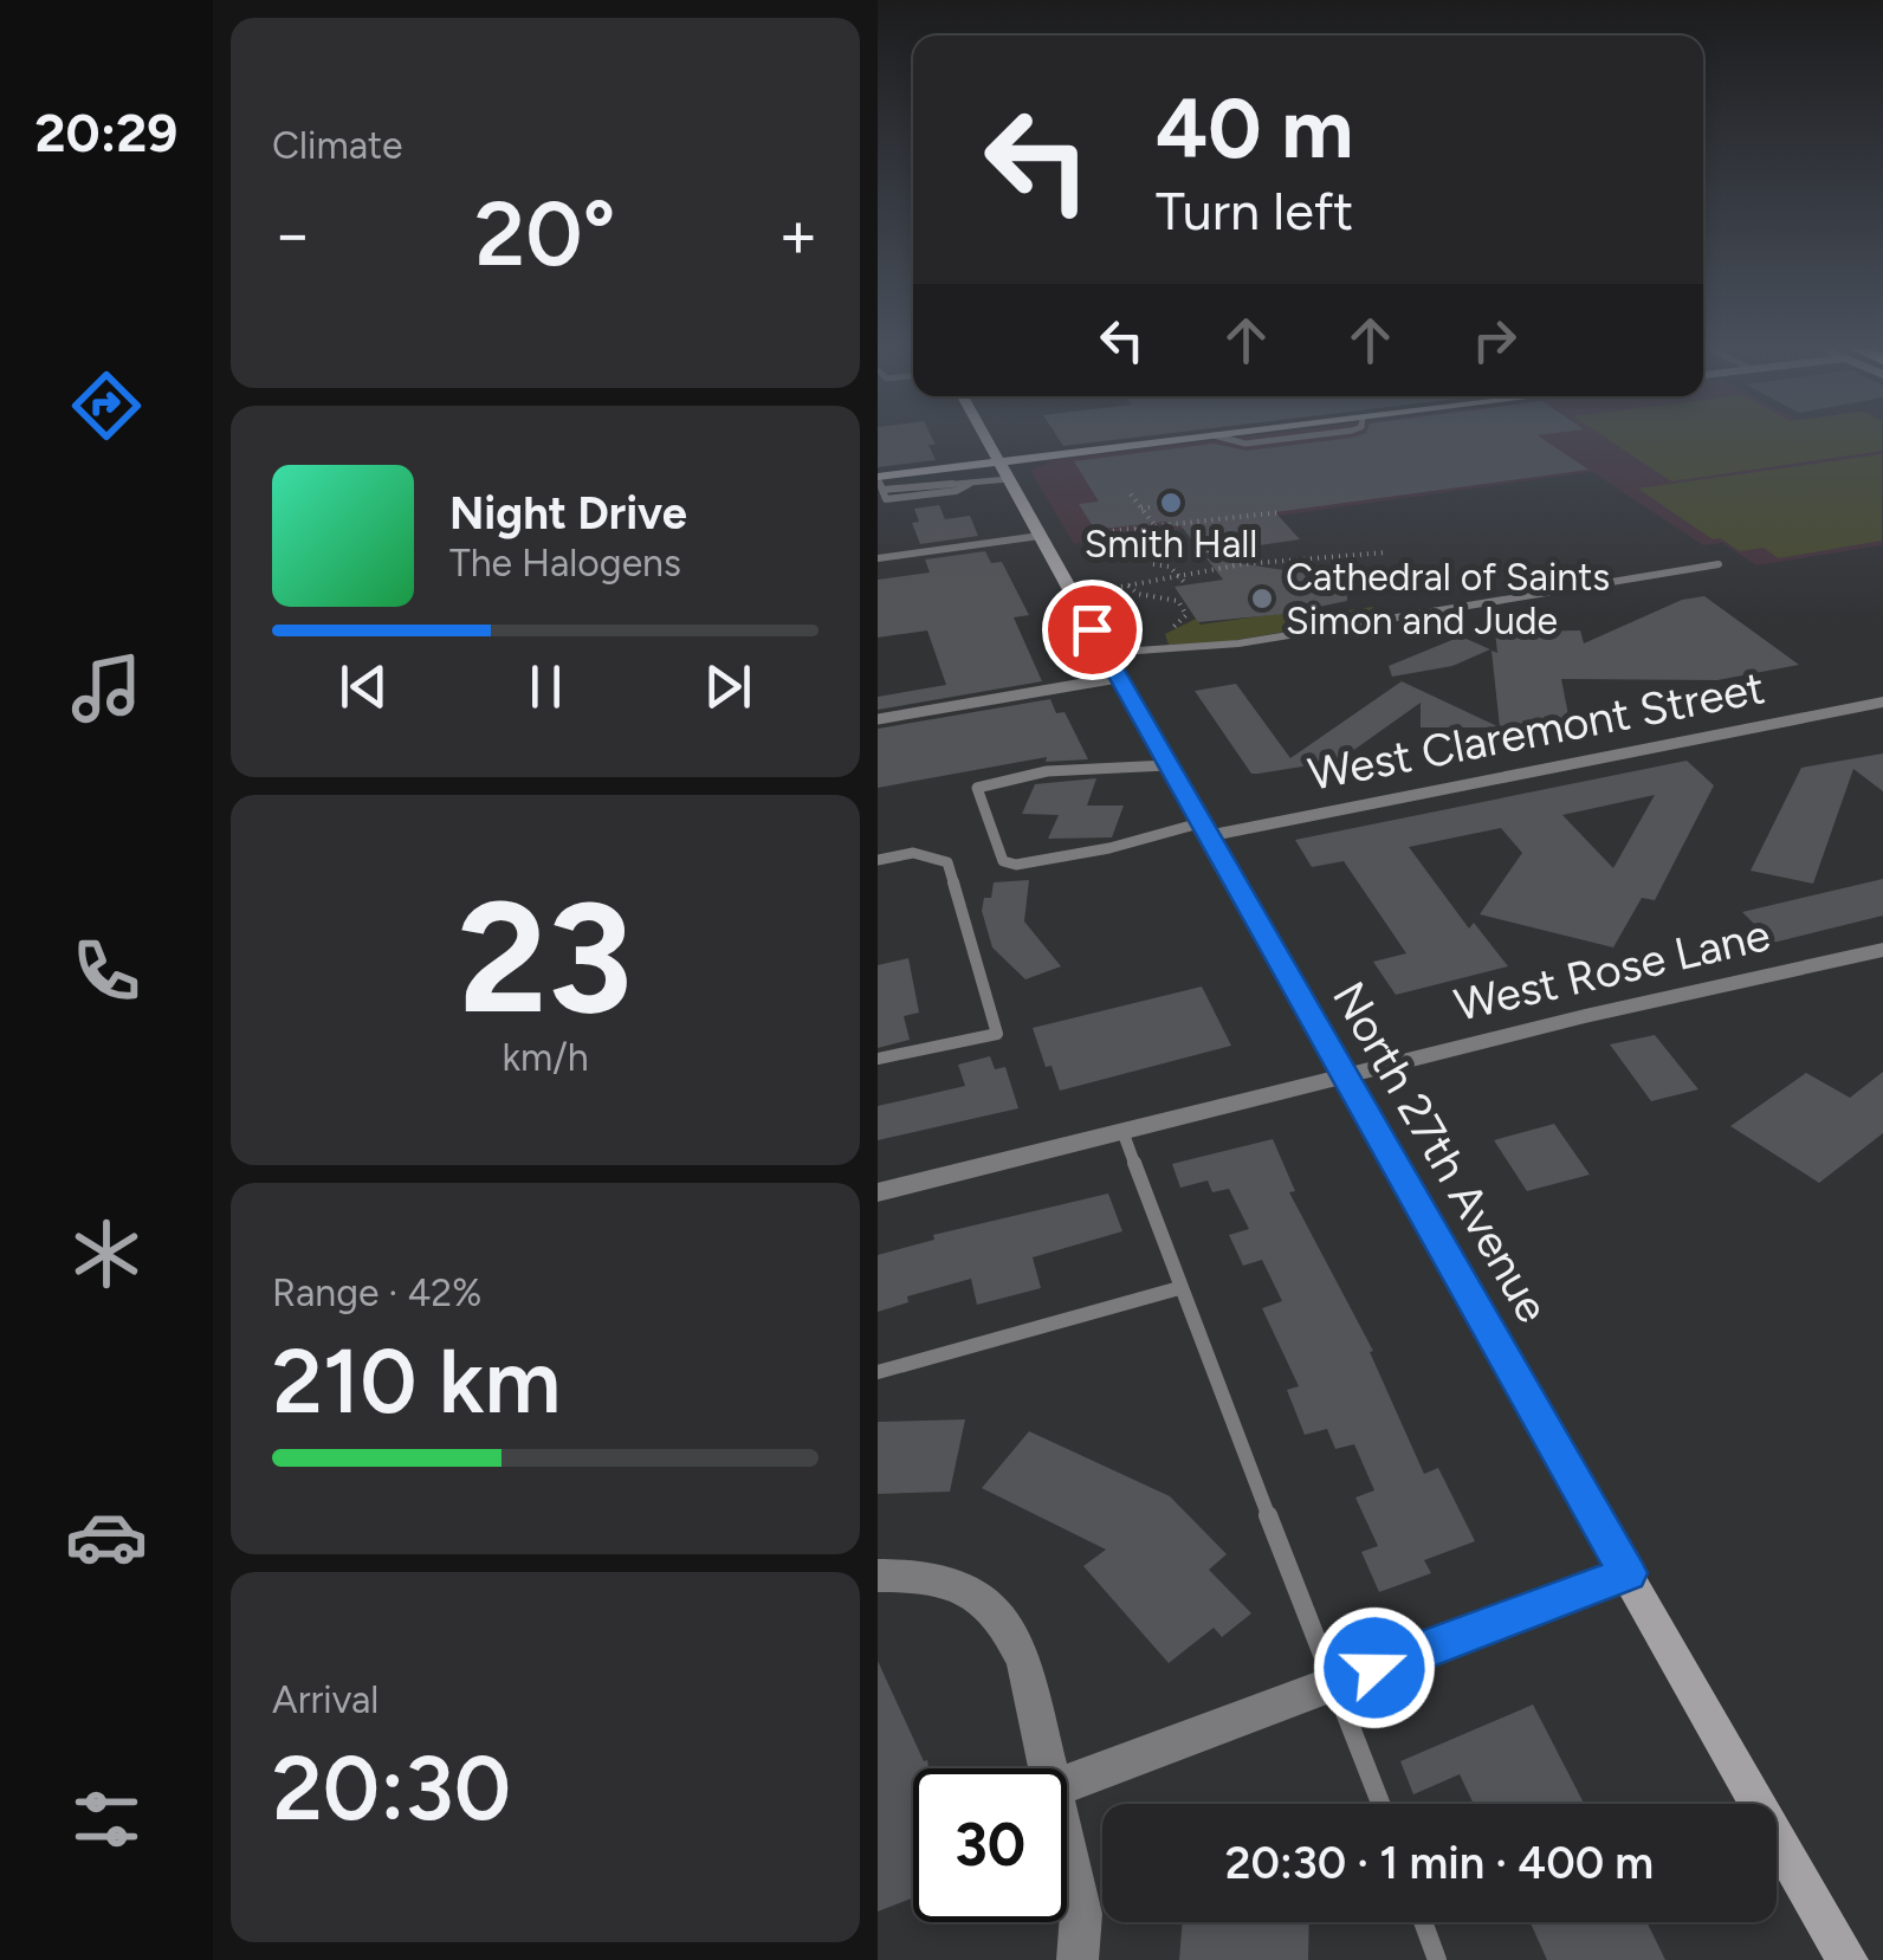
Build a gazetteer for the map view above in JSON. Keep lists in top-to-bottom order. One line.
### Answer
{"streets":{"main road":["North 27th Avenue"],"street":["West Claremont Street","West Rose Lane"]},"crossings":[["West Claremont Street","North 27th Avenue"],["West Rose Lane","North 27th Avenue"]],"places":["Smith Hall","Cathedral of Saints Simon and Jude"],"page":{"tabs":"20:29","tile":["Climate",["23","km/h"],["Range · 42%","210 km"],["Arrival","20:30"]],"turn":["40 m","Turn left"],"heat":["−","20°","+"],"song":["Night Drive","The Halogens"],"limit":"30","trip":"20:30 · 1 min · 400 m"}}
